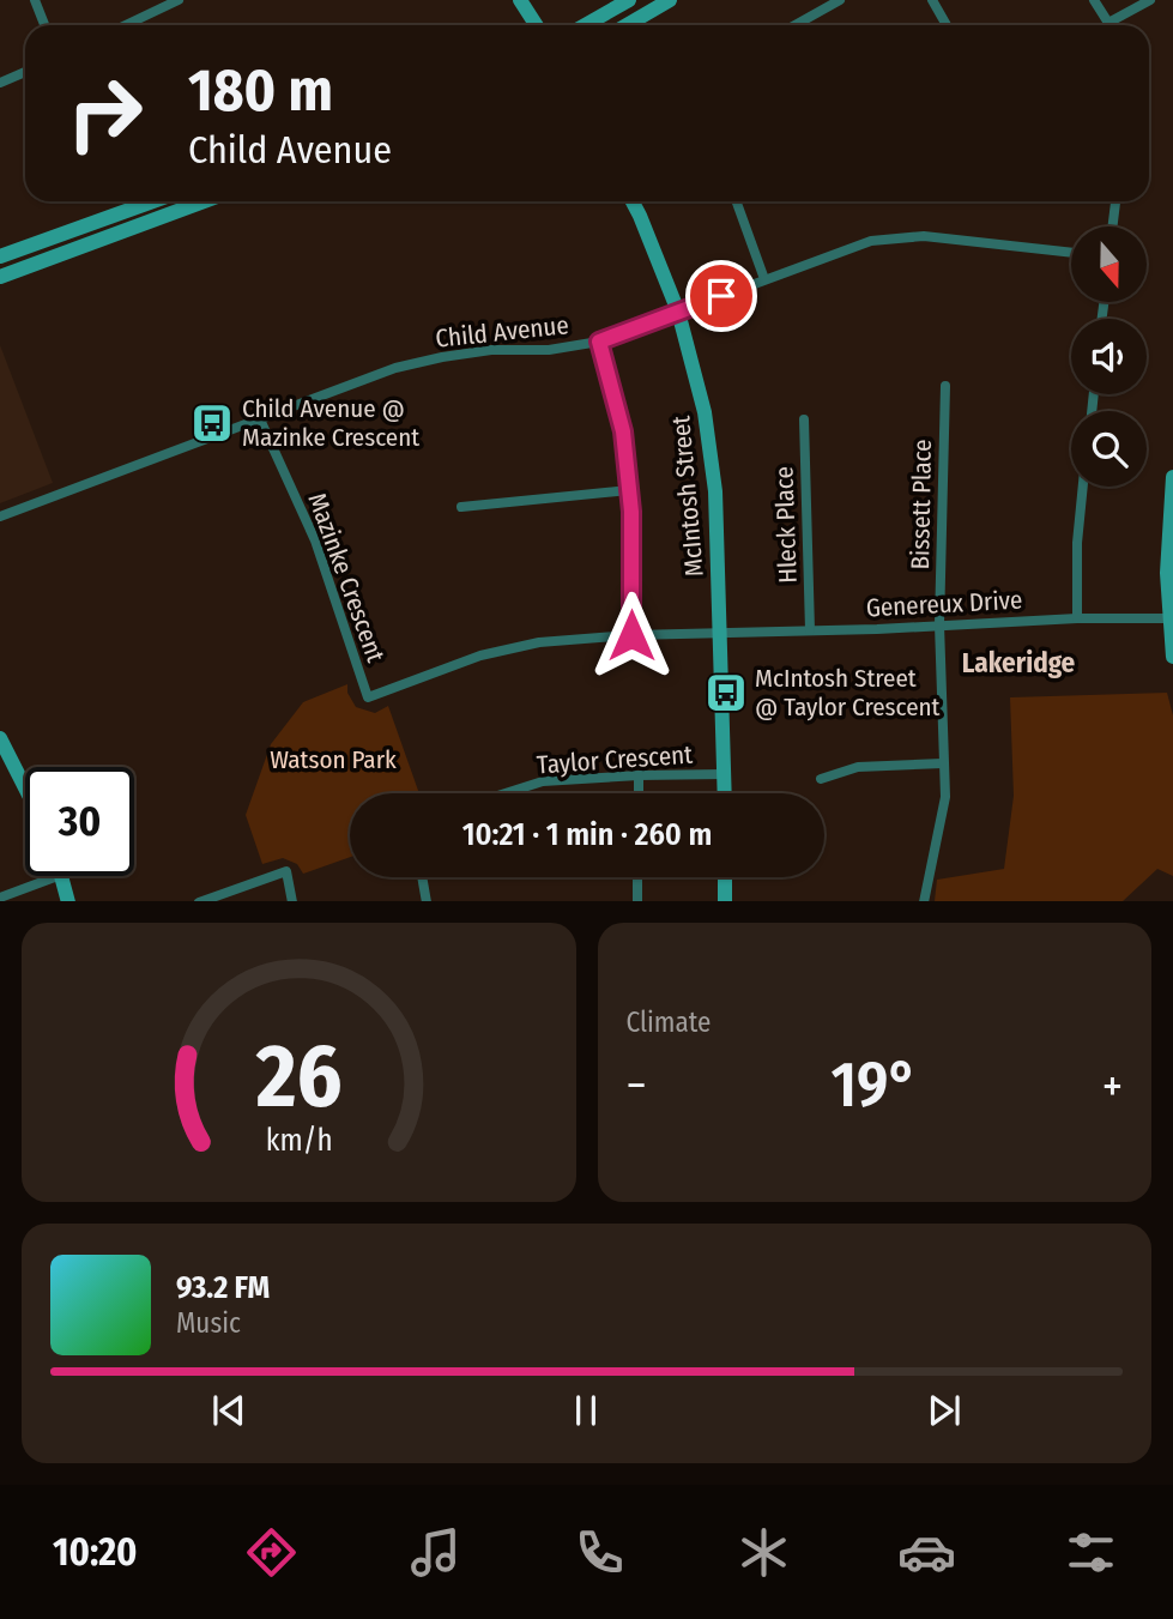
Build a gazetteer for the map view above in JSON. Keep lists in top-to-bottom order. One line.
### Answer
{"streets":{"street":["Child Avenue","McIntosh Street","Bissett Place","Hleck Place","Mazinke Crescent","Genereux Drive","Taylor Crescent"]},"crossings":[["Child Avenue","McIntosh Street"],["Child Avenue","Mazinke Crescent"],["McIntosh Street","Mazinke Crescent"],["McIntosh Street","Genereux Drive"],["McIntosh Street","Taylor Crescent"],["Bissett Place","Genereux Drive"],["Hleck Place","Genereux Drive"],["Mazinke Crescent","Genereux Drive"]],"districts":["Lakeridge"],"parks":["Watson Park"],"places":{"bus stop":["Child Avenue @ Mazinke Crescent","McIntosh Street @ Taylor Crescent"]},"north":"bottom","page":{"turn":["180 m","Child Avenue"],"limit":"30","trip":"10:21 · 1 min · 260 m","tile":"Climate","heat":["−","19°","+"],"song":["93.2 FM","Music"],"tabs":"10:20","gauge":["26","km/h"]}}
